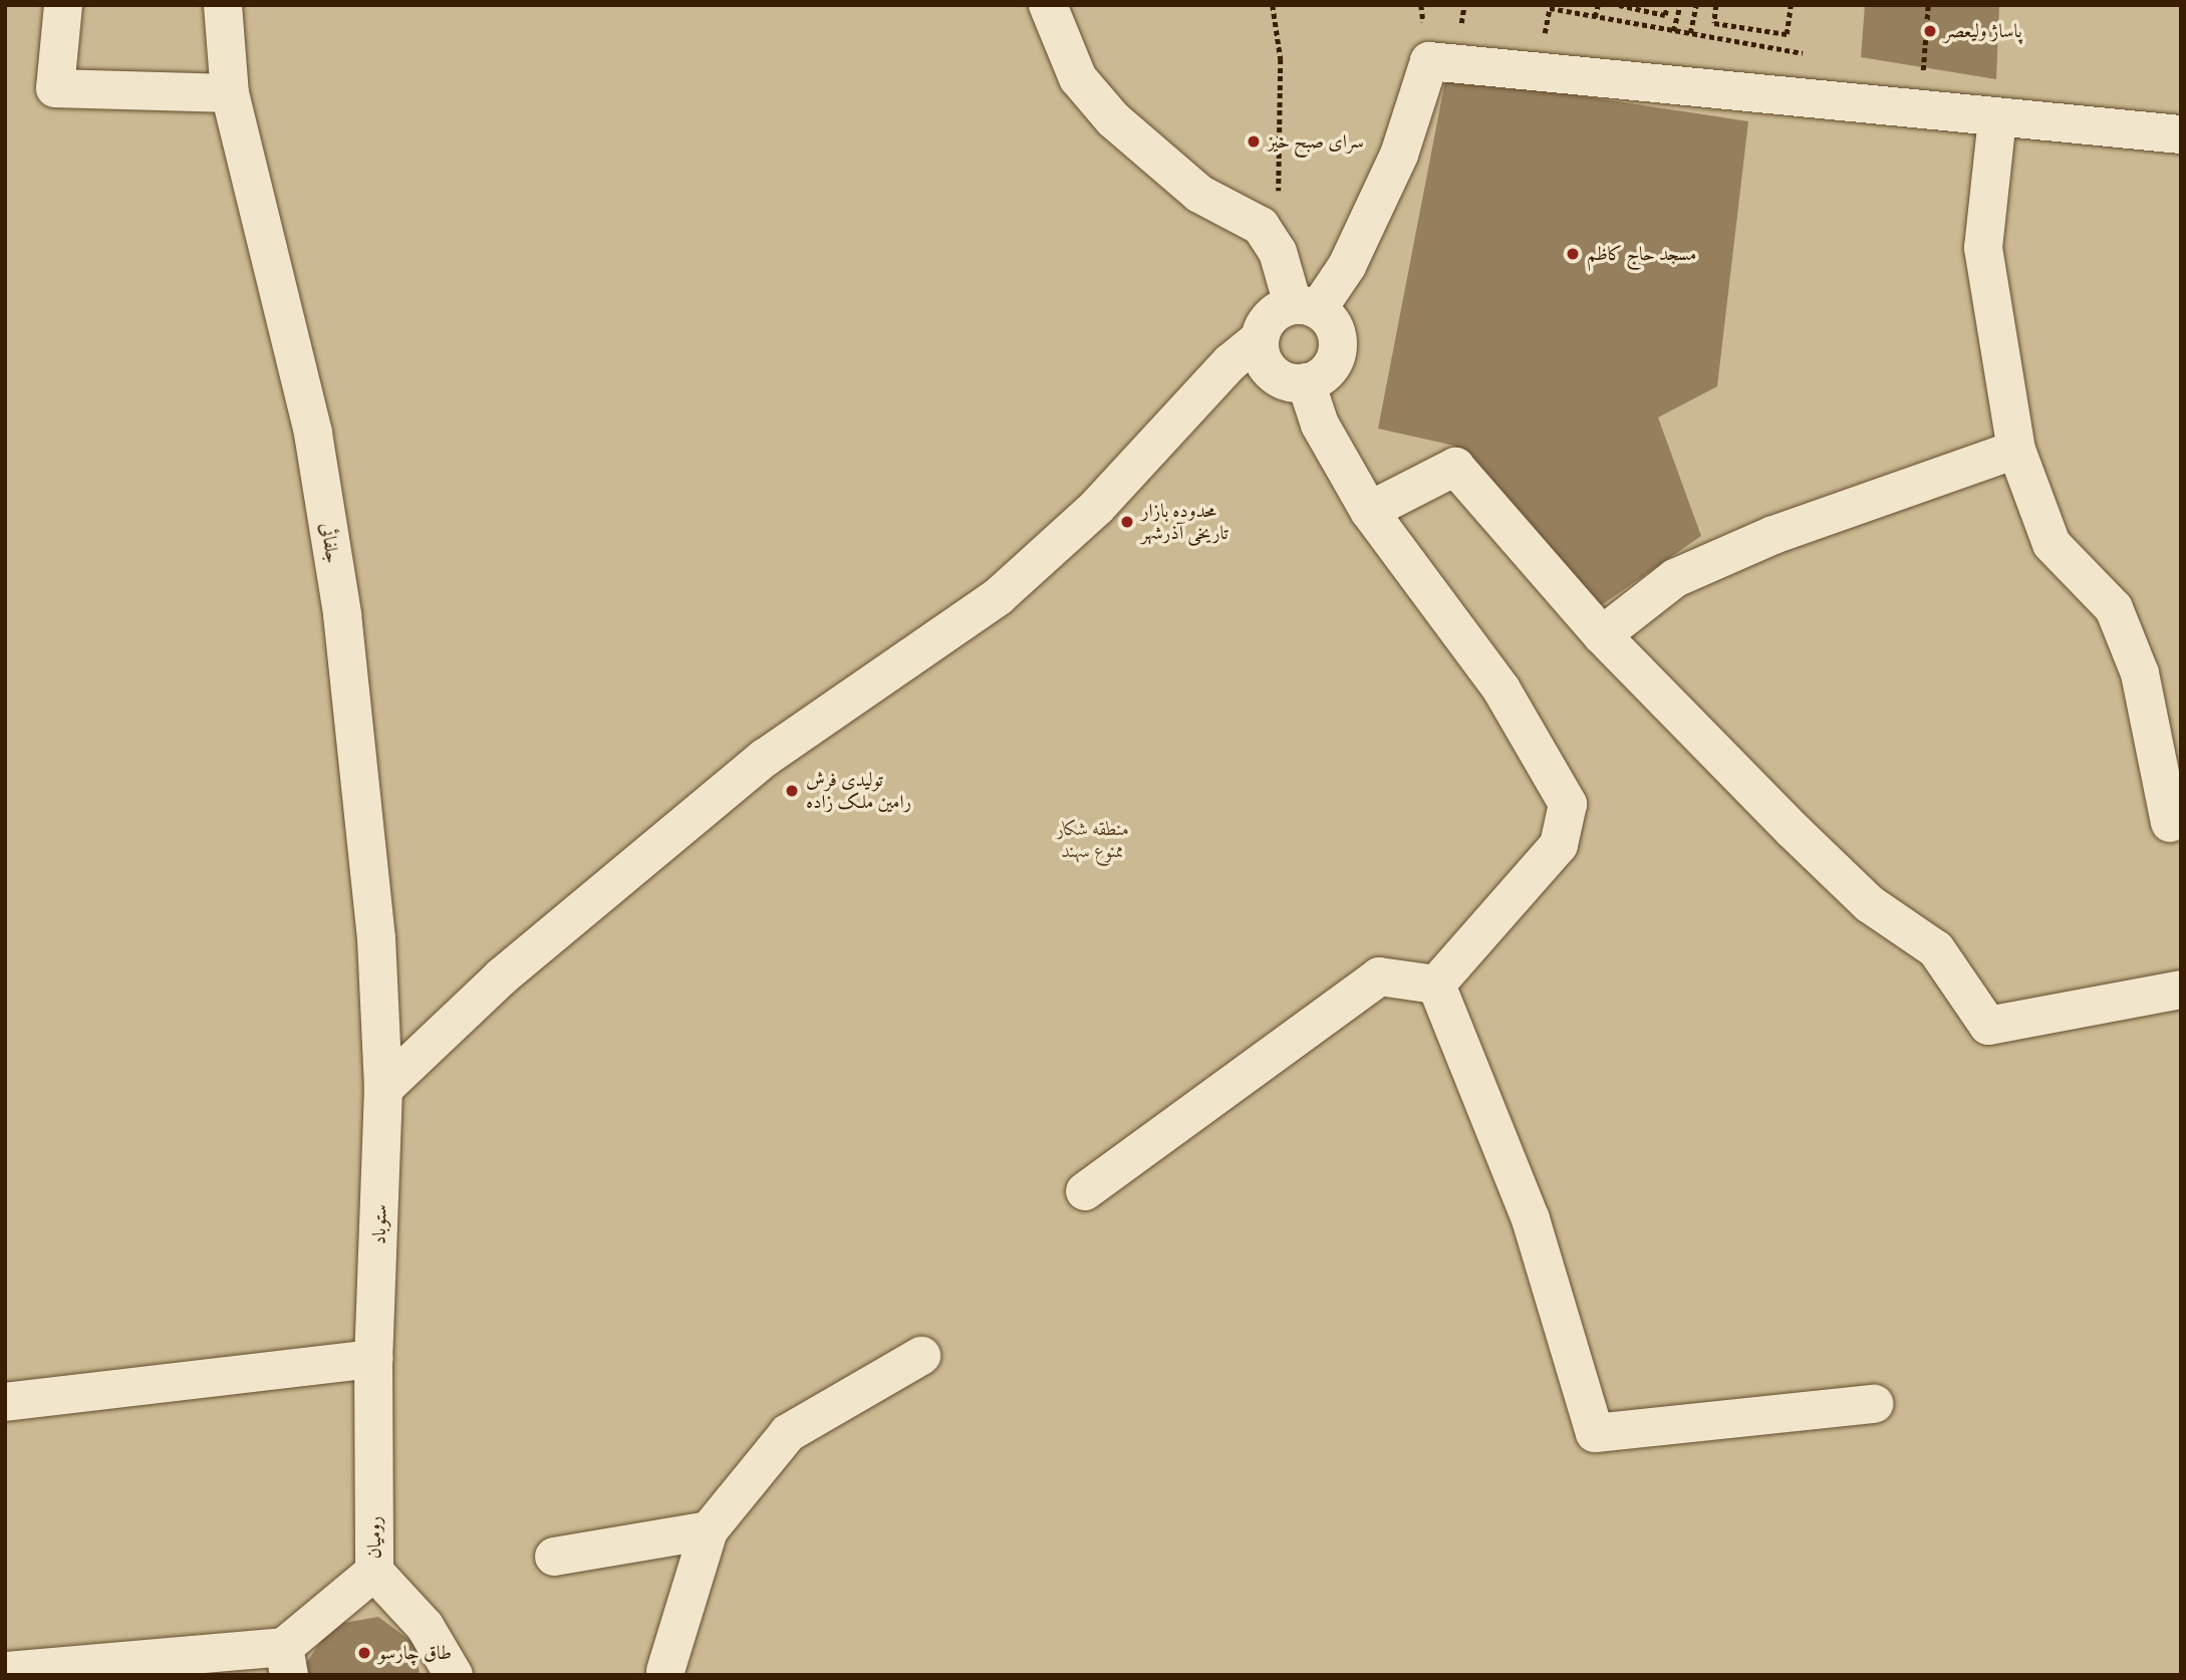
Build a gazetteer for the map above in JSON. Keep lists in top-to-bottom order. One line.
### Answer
{"streets":{"street":["جلفائی","ستوباد","رومیان"]},"crossings":[["جلفائی","ستوباد"],["ستوباد","رومیان"]],"parks":["منطقه شکار ممنوع سهند"],"places":["پاساژ ولیعصر","سرای صبح خیز","مسجد حاج کاظم","محدوده بازار تاریخی آذرشهر","تولیدی فرش رامین ملک زاده","طاق چارسو"]}
